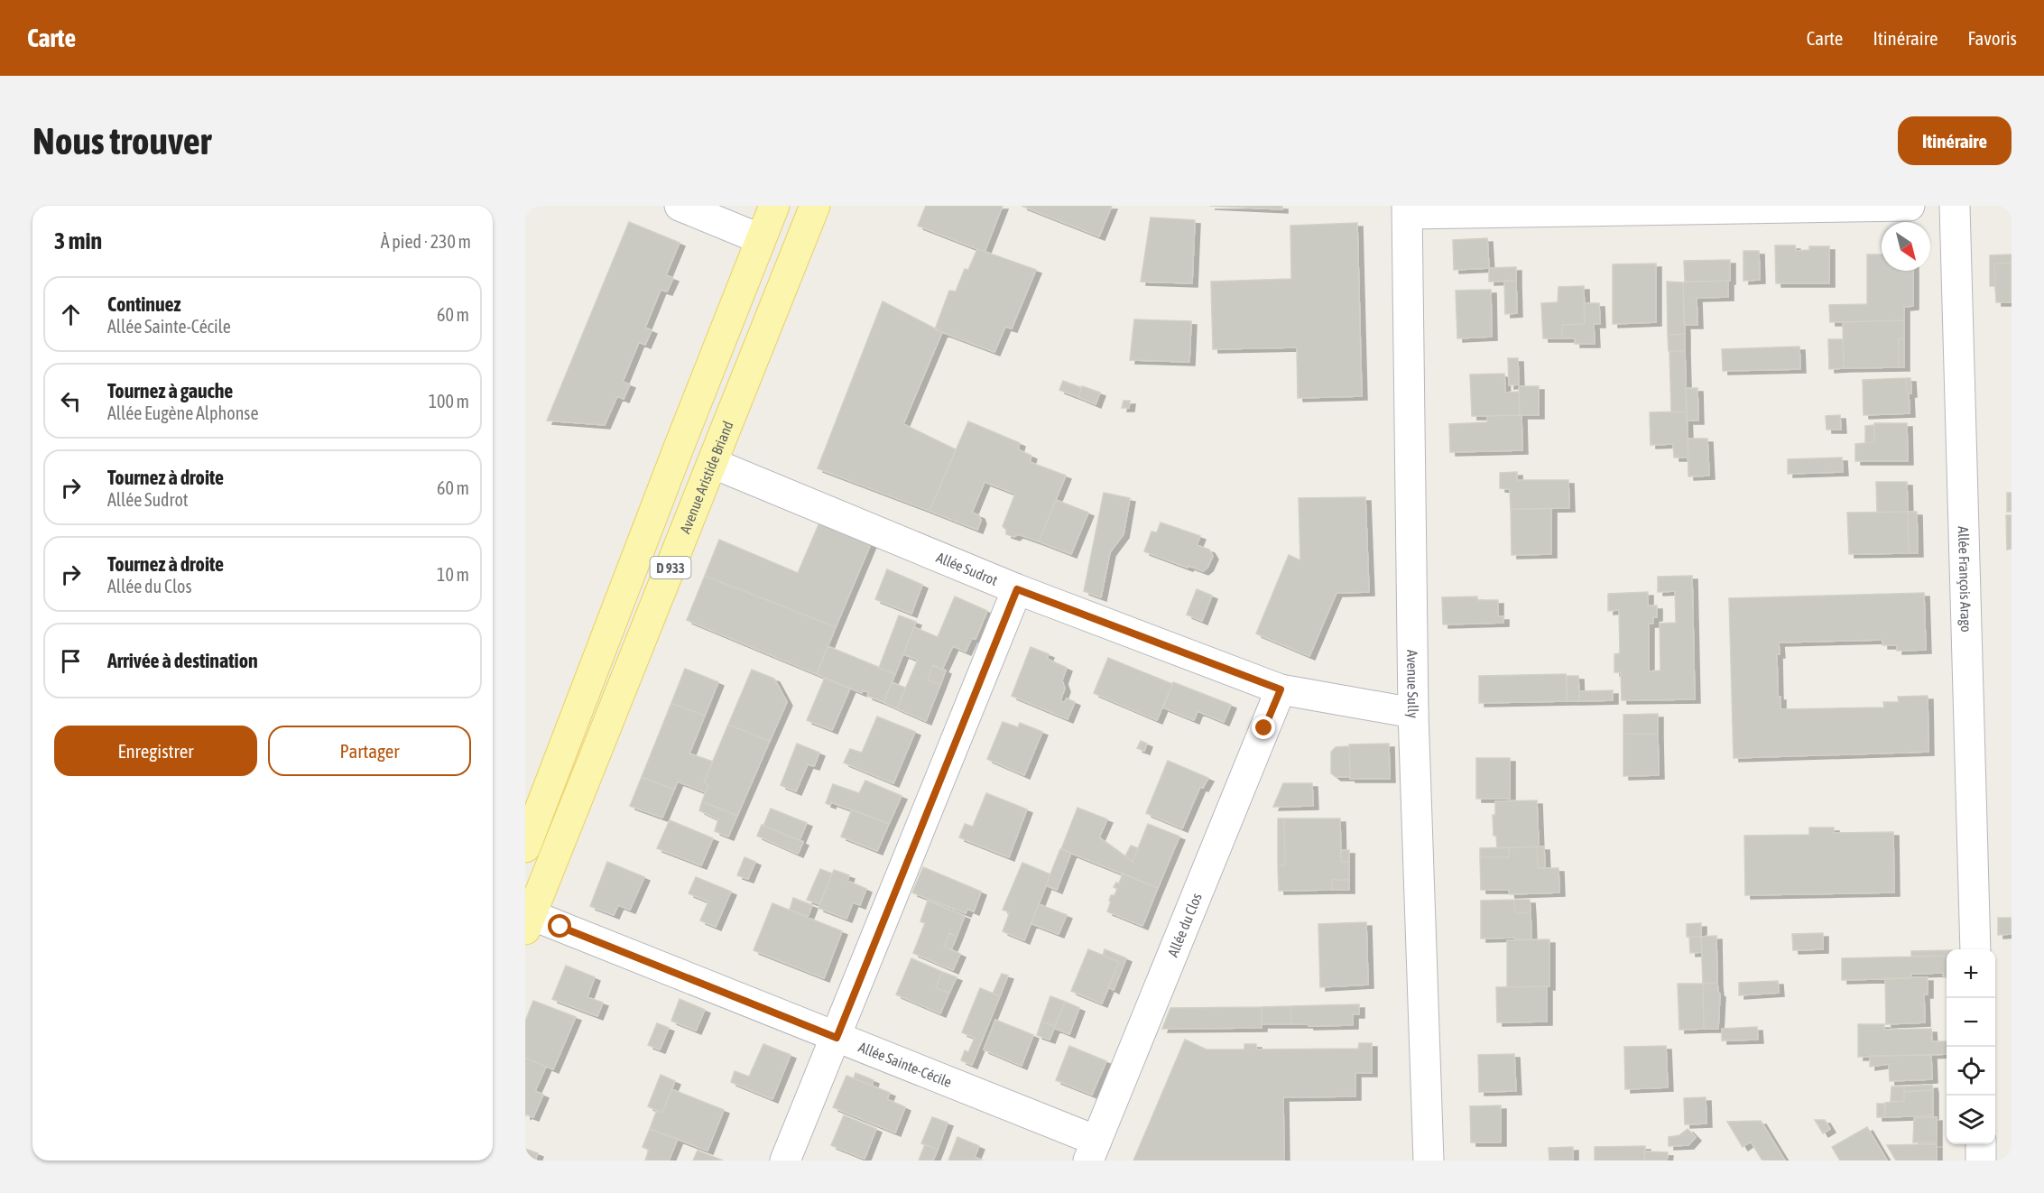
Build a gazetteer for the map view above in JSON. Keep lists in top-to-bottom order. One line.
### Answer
{"streets":{"main road":["Avenue Aristide Briand","D 933"],"street":["Allée Sudrot","Allée François Arago","Avenue Sully","Allée du Clos","Allée Sainte-Cécile"]},"crossings":[["Avenue Aristide Briand","Allée Sudrot"],["Avenue Aristide Briand","Allée Sainte-Cécile"],["Allée Sudrot","Avenue Sully"],["Allée Sudrot","Allée du Clos"],["Allée du Clos","Allée Sainte-Cécile"]],"north":"bottom right","page":{"header":"Carte","nav":["Carte","Itinéraire","Favoris"],"buttons":["Itinéraire",["Enregistrer","Partager"]],"title":"Nous trouver","heading":["3 min","À pied · 230 m"],"list":[["Continuez","Allée Sainte-Cécile","60 m"],["Tournez à gauche","Allée Eugène Alphonse","100 m"],["Tournez à droite","Allée Sudrot","60 m"],["Tournez à droite","Allée du Clos","10 m"],"Arrivée à destination"],"map_buttons":["+","−"]}}
